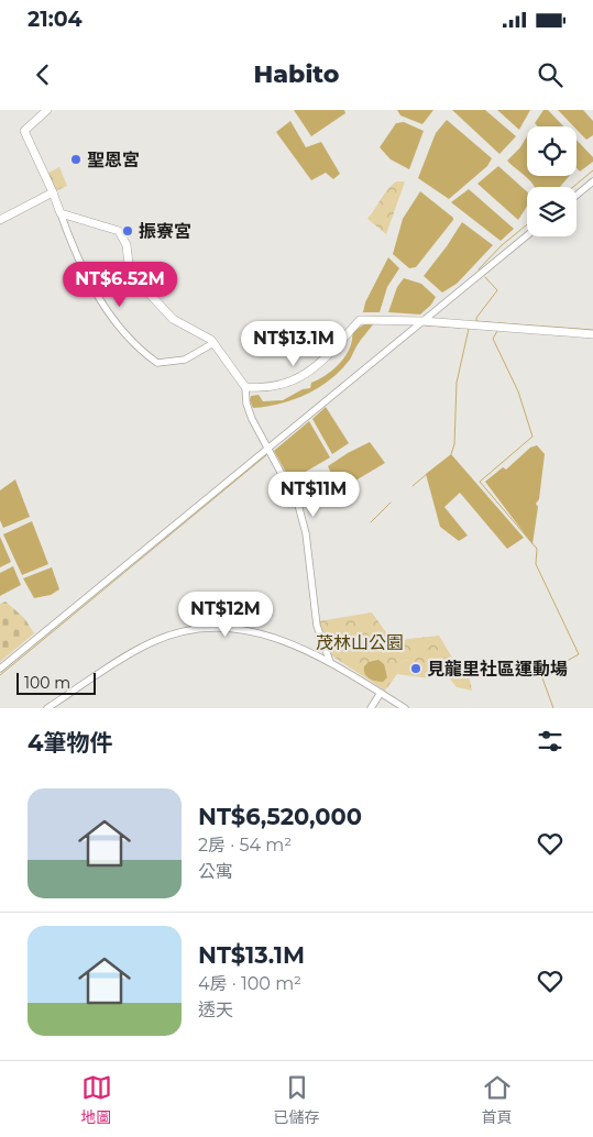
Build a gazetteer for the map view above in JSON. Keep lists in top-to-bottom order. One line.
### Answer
{"parks":["茂林山公園"],"places":["聖恩宮","振寮宮","見龍里社區運動場"],"scale_bar":"100 m","page":{"status":"21:04","header":"Habito","price":["NT$6.52M","NT$13.1M","NT$11M","NT$12M"],"scale":"100 m","heading":"4筆物件","list":[{"name":"NT$6,520,000","note":"2房 · 54 m² · 公寓"},{"name":"NT$13.1M","note":"4房 · 100 m² · 透天"}],"tabs":["地圖","已儲存","首頁"]}}
